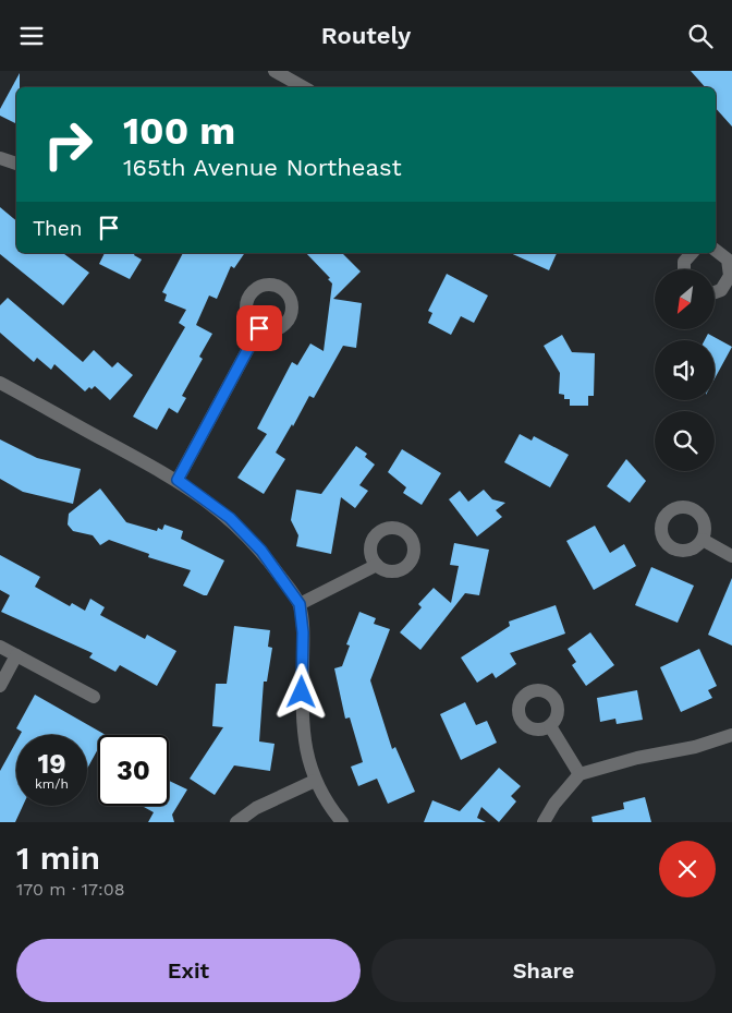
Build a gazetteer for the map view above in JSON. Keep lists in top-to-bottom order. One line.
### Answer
{"north":"bottom left","page":{"header":"Routely","turn":["100 m","165th Avenue Northeast"],"then":"Then","speed":"19 km/h","limit":"30","heading":["1 min","170 m · 17:08"],"buttons":["Exit","Share"]}}
